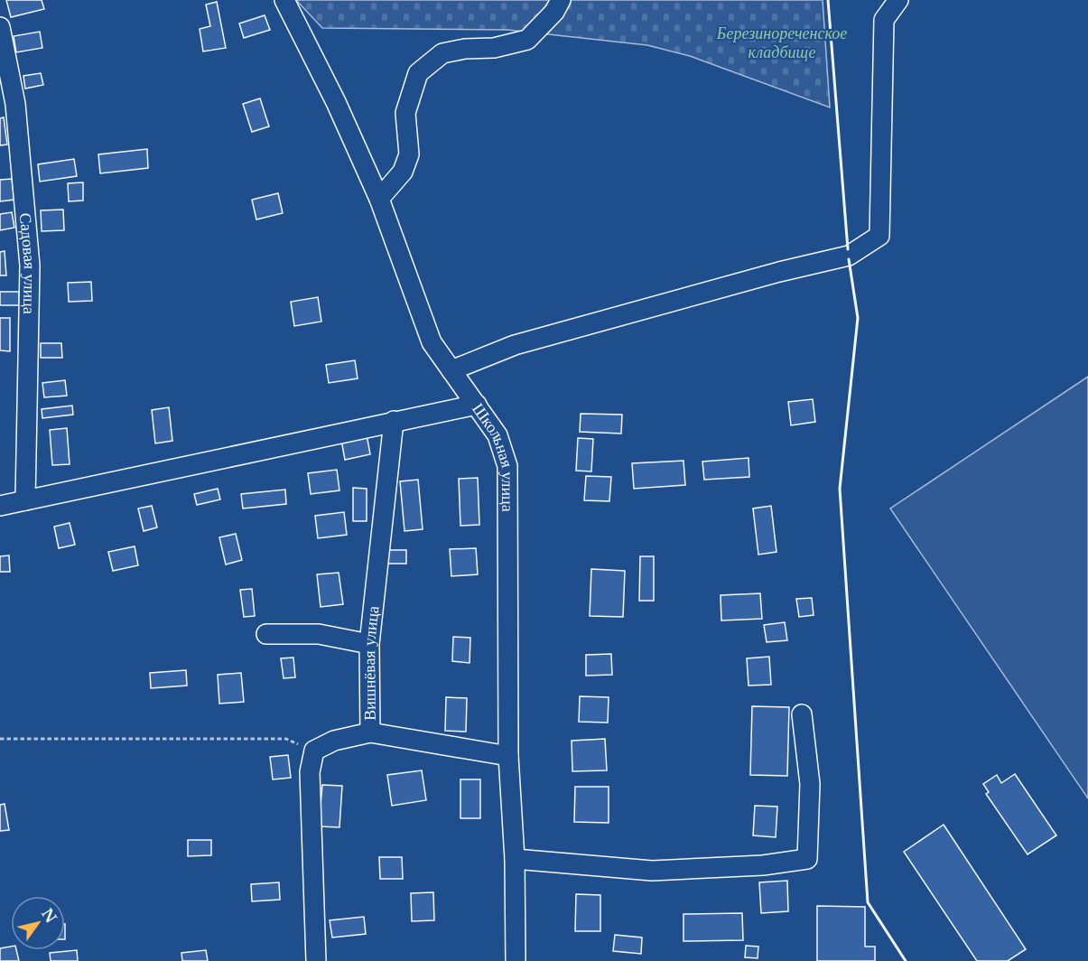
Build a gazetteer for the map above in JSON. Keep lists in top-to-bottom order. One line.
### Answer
{"streets":{"street":["Садовая улица","Школьная улица","Вишнёвая улица"]},"parks":["Березинореченское кладбище"],"north":"top right"}
